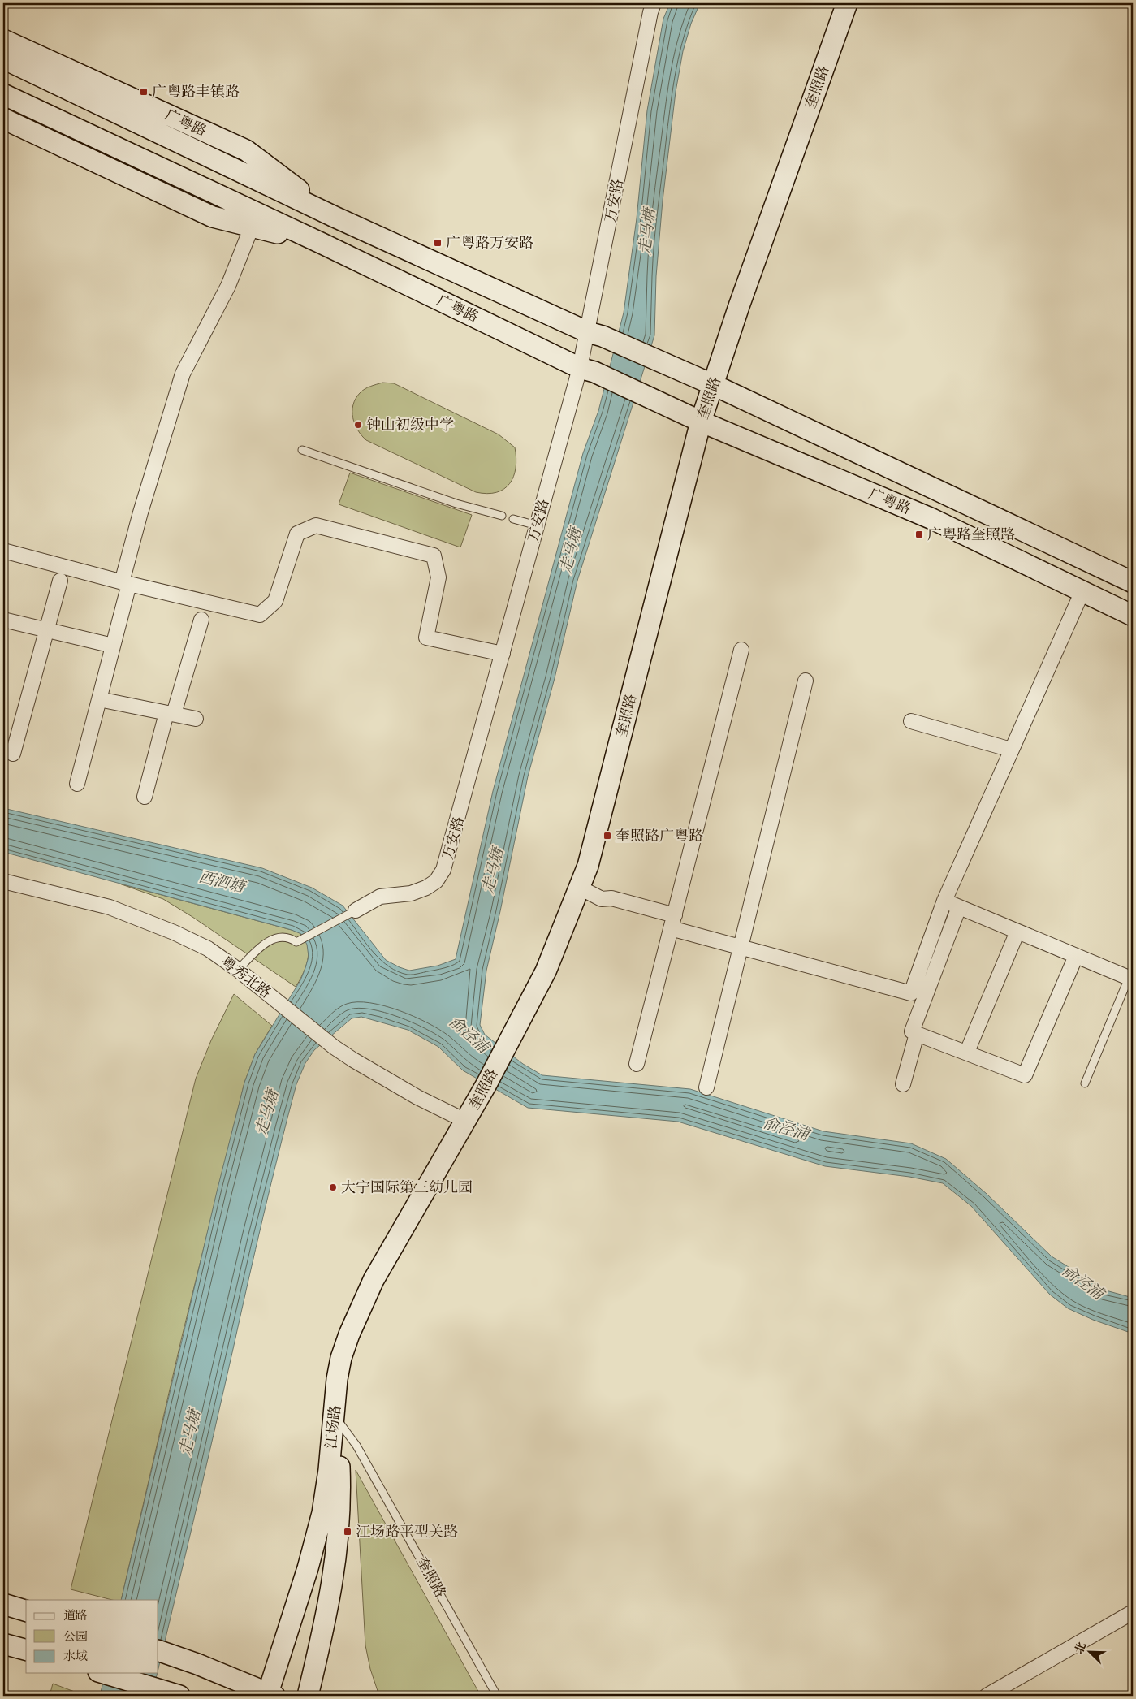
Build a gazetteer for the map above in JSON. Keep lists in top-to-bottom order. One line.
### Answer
{"streets":{"main road":["奎照路","广粤路","江场路"],"street":["万安路","粤秀北路"]},"crossings":[["奎照路","广粤路"],["奎照路","粤秀北路"],["奎照路","江场路"],["广粤路","万安路"],["万安路","粤秀北路"]],"water":["走马塘","西泗塘","俞泾浦"],"places":{"transit":["广粤路丰镇路","广粤路万安路","广粤路奎照路","奎照路广粤路","江场路平型关路"],"other":["钟山初级中学","大宁国际第三幼儿园"]},"legend":["道路","公园","水域"],"north":"top left"}
